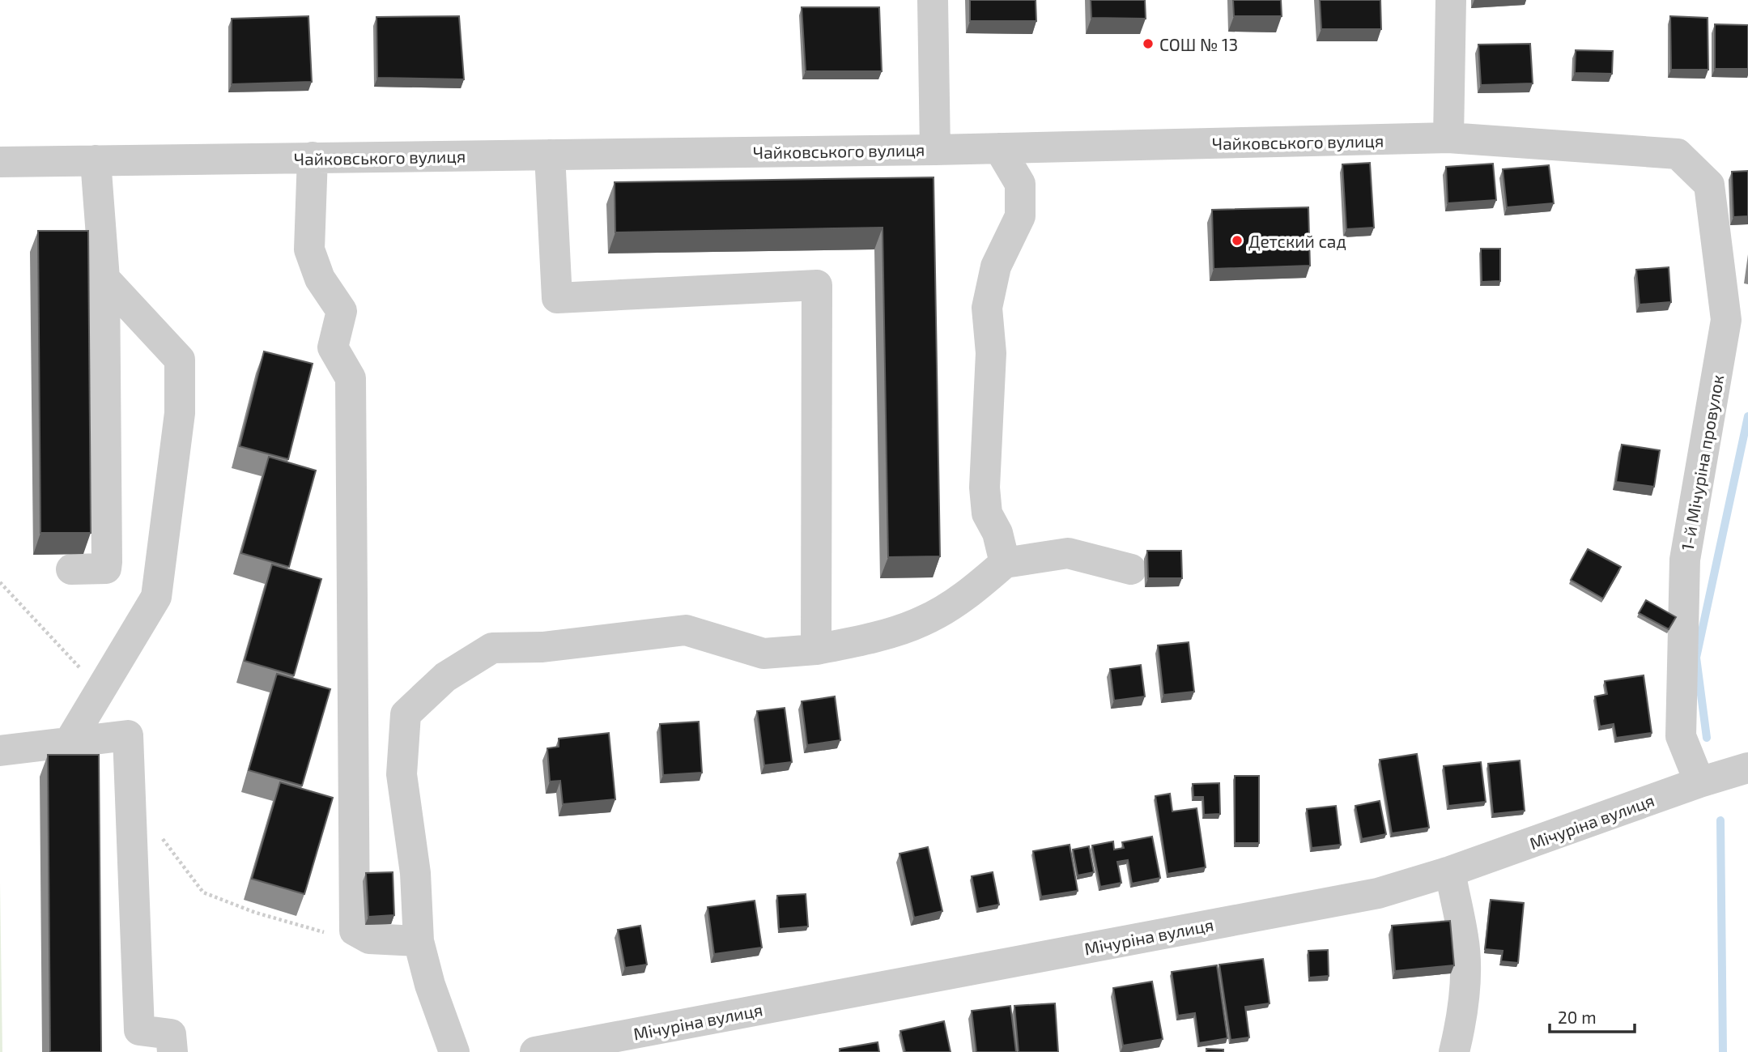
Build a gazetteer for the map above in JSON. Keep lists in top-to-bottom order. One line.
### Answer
{"streets":{"street":["Чайковського вулиця","1-й Мічуріна провулок","Мічуріна вулиця"]},"crossings":[["Чайковського вулиця","1-й Мічуріна провулок"],["1-й Мічуріна провулок","Мічуріна вулиця"]],"places":["СОШ № 13","Детский сад"],"scale_bar":"20 m"}
